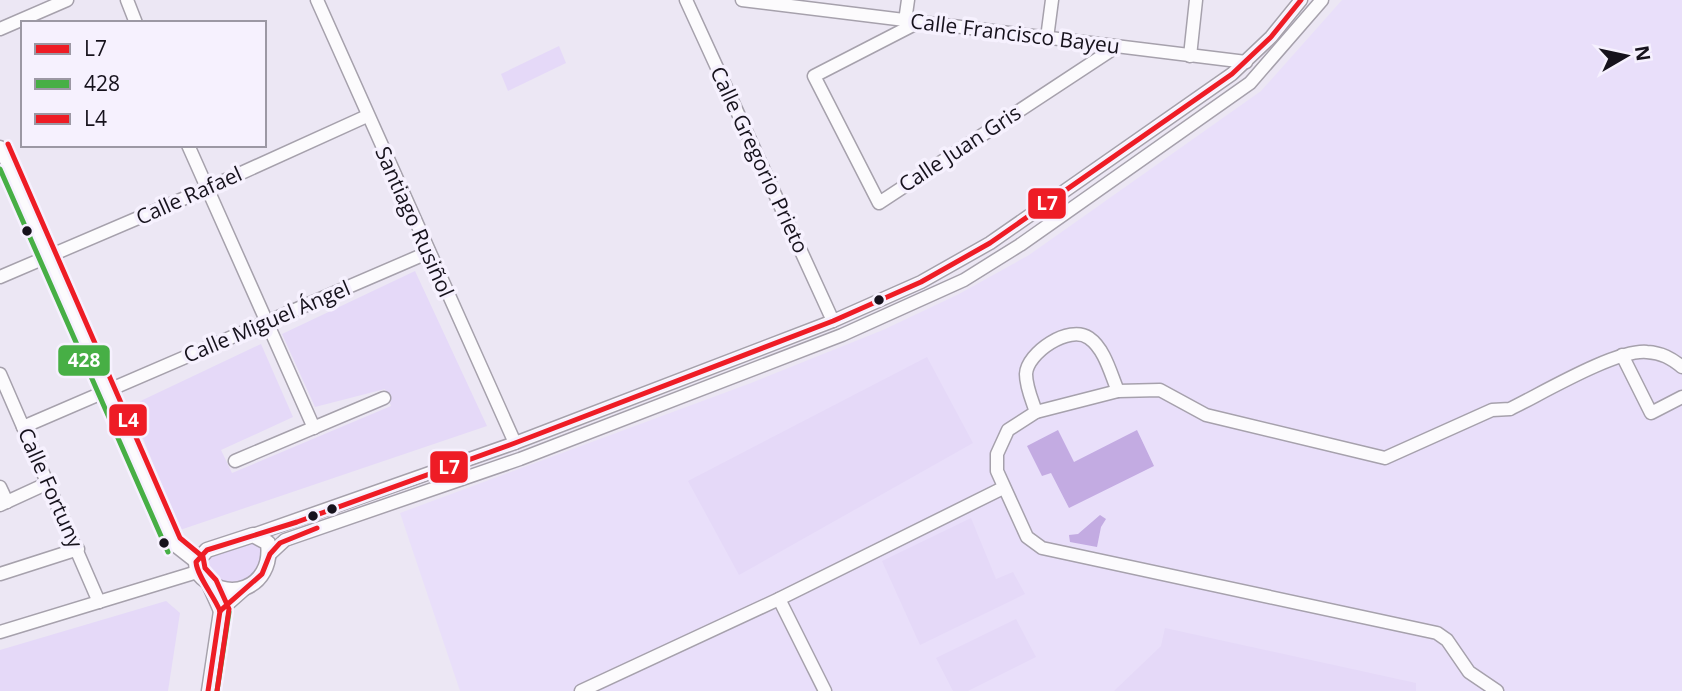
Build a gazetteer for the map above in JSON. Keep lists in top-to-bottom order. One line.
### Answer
{"streets":{"street":["Calle Francisco Bayeu","Calle Juan Gris","Calle Gregorio Prieto","Calle Rafael","Santiago Rusiñol","Calle Miguel Ángel","Calle Fortuny"]},"crossings":[["Calle Francisco Bayeu","Calle Juan Gris"],["Calle Rafael","Santiago Rusiñol"],["Santiago Rusiñol","Calle Miguel Ángel"],["Calle Miguel Ángel","Calle Fortuny"]],"lines":["transit line L7","transit line L4","transit line 428"],"legend":["L7","428","L4"],"north":"right"}
